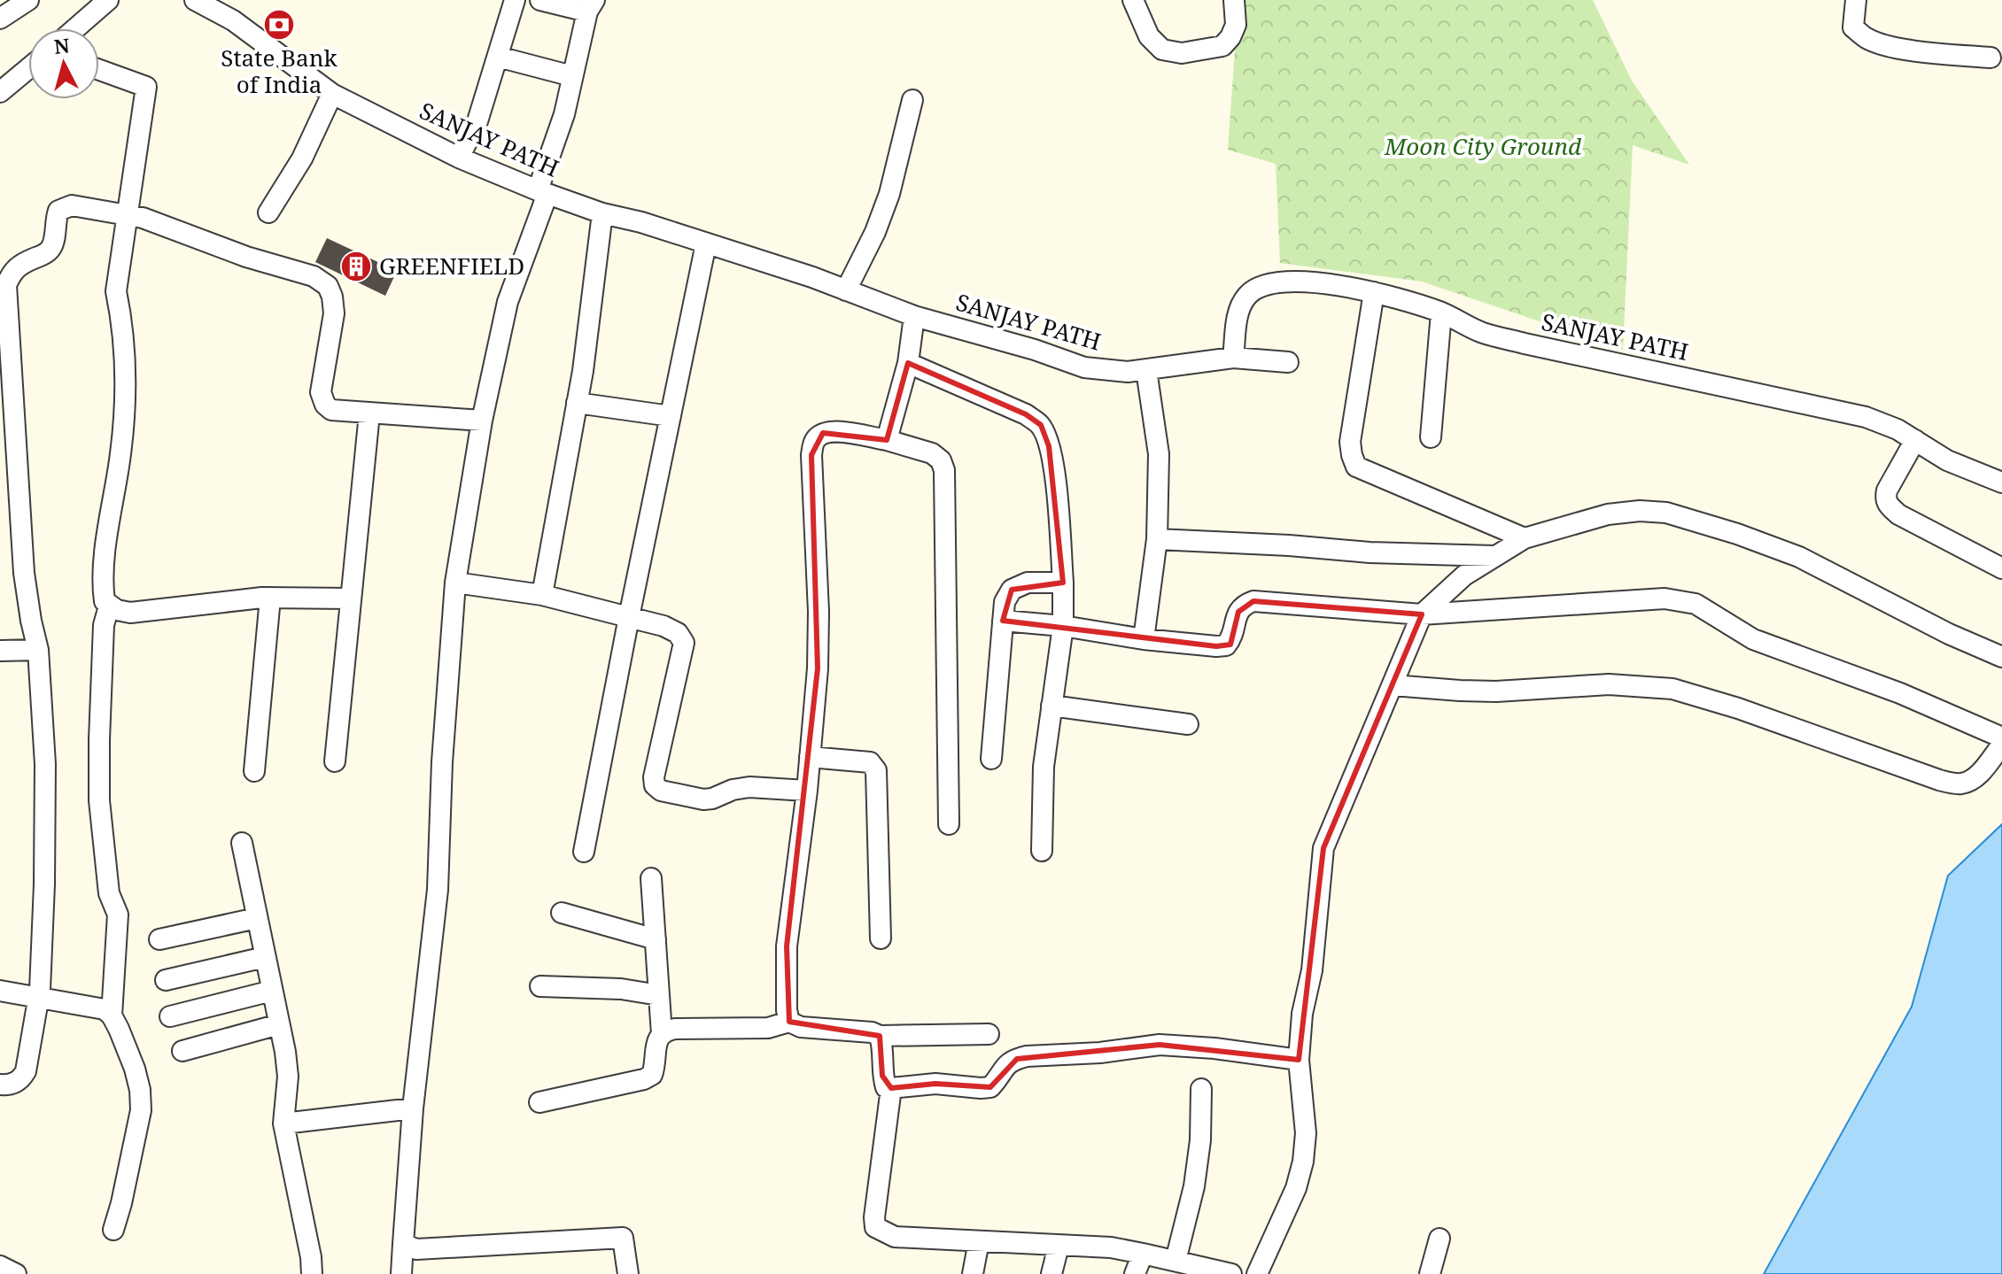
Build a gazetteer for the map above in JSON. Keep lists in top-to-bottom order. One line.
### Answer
{"streets":{"street":["SANJAY PATH"]},"parks":["Moon City Ground"],"places":{"bank":["State Bank of India"],"building":["GREENFIELD"]},"north":"top"}
